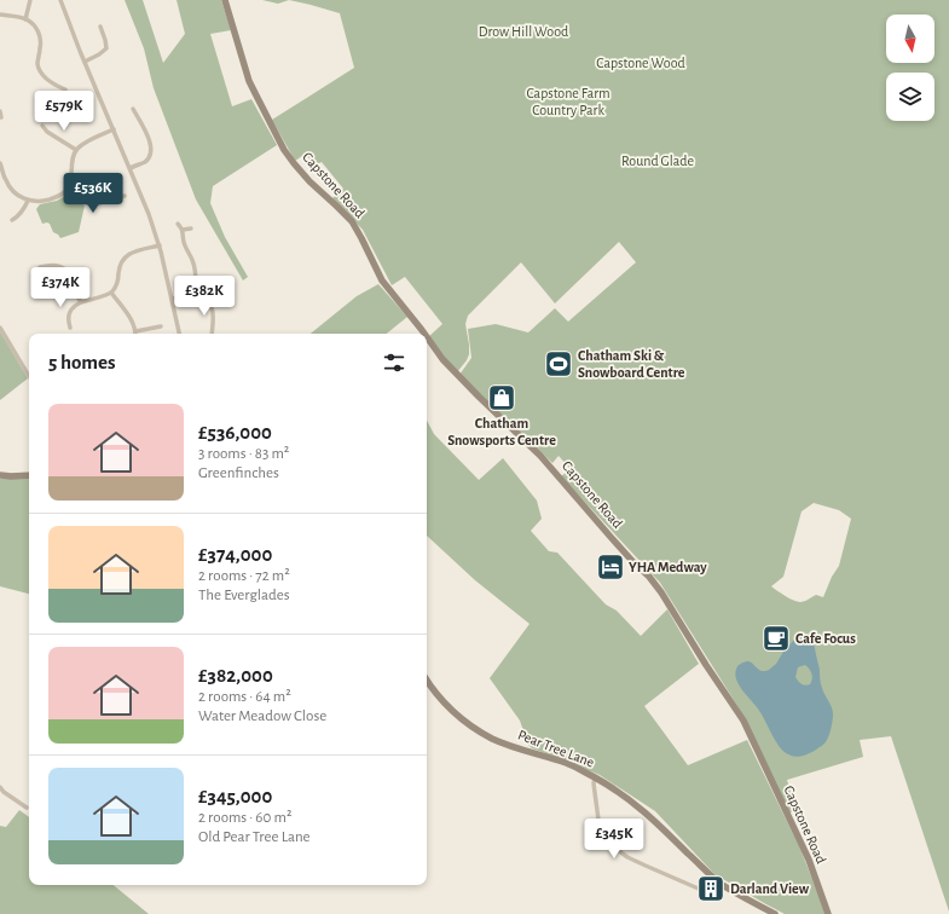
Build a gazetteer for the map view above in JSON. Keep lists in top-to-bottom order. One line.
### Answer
{"streets":{"street":["Capstone Road","Pear Tree Lane"]},"parks":["Drow Hill Wood","Capstone Wood","Capstone Farm Country Park","Round Glade"],"places":{"sports":["Chatham Ski & Snowboard Centre"],"shop":["Chatham Snowsports Centre"],"hotel":["YHA Medway"],"cafe":["Cafe Focus"],"building":["Darland View"]},"north":"bottom","page":{"price":["£579K","£536K","£374K","£382K","£345K"],"heading":"5 homes","list":[{"name":"£536,000","note":"3 rooms · 83 m² · Greenfinches"},{"name":"£374,000","note":"2 rooms · 72 m² · The Everglades"},{"name":"£382,000","note":"2 rooms · 64 m² · Water Meadow Close"},{"name":"£345,000","note":"2 rooms · 60 m² · Old Pear Tree Lane"}]}}
